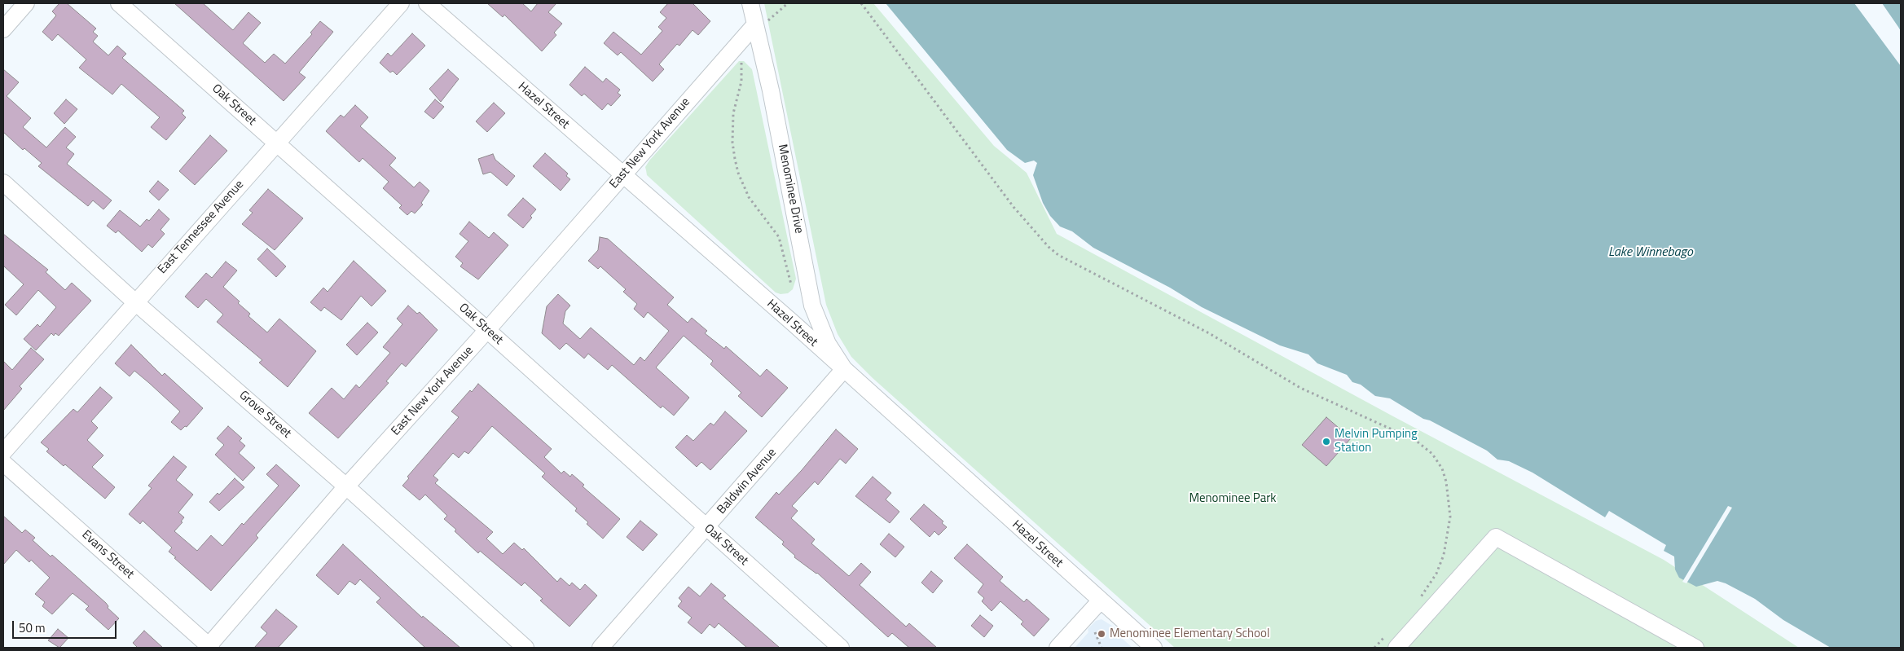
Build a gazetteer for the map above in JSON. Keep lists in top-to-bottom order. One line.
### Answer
{"streets":{"street":["Oak Street","Hazel Street","East New York Avenue","Menominee Drive","East Tennessee Avenue","Grove Street","Baldwin Avenue","Evans Street"]},"crossings":[["Oak Street","East New York Avenue"],["Oak Street","East Tennessee Avenue"],["Oak Street","Baldwin Avenue"],["Hazel Street","East New York Avenue"],["Hazel Street","Menominee Drive"],["Hazel Street","Baldwin Avenue"],["East New York Avenue","Menominee Drive"],["East New York Avenue","Grove Street"],["East New York Avenue","Evans Street"],["Menominee Drive","Baldwin Avenue"],["East Tennessee Avenue","Grove Street"]],"water":["Lake Winnebago"],"parks":["Menominee Park"],"places":["Melvin Pumping Station","Menominee Elementary School"],"scale_bar":"50 m"}
